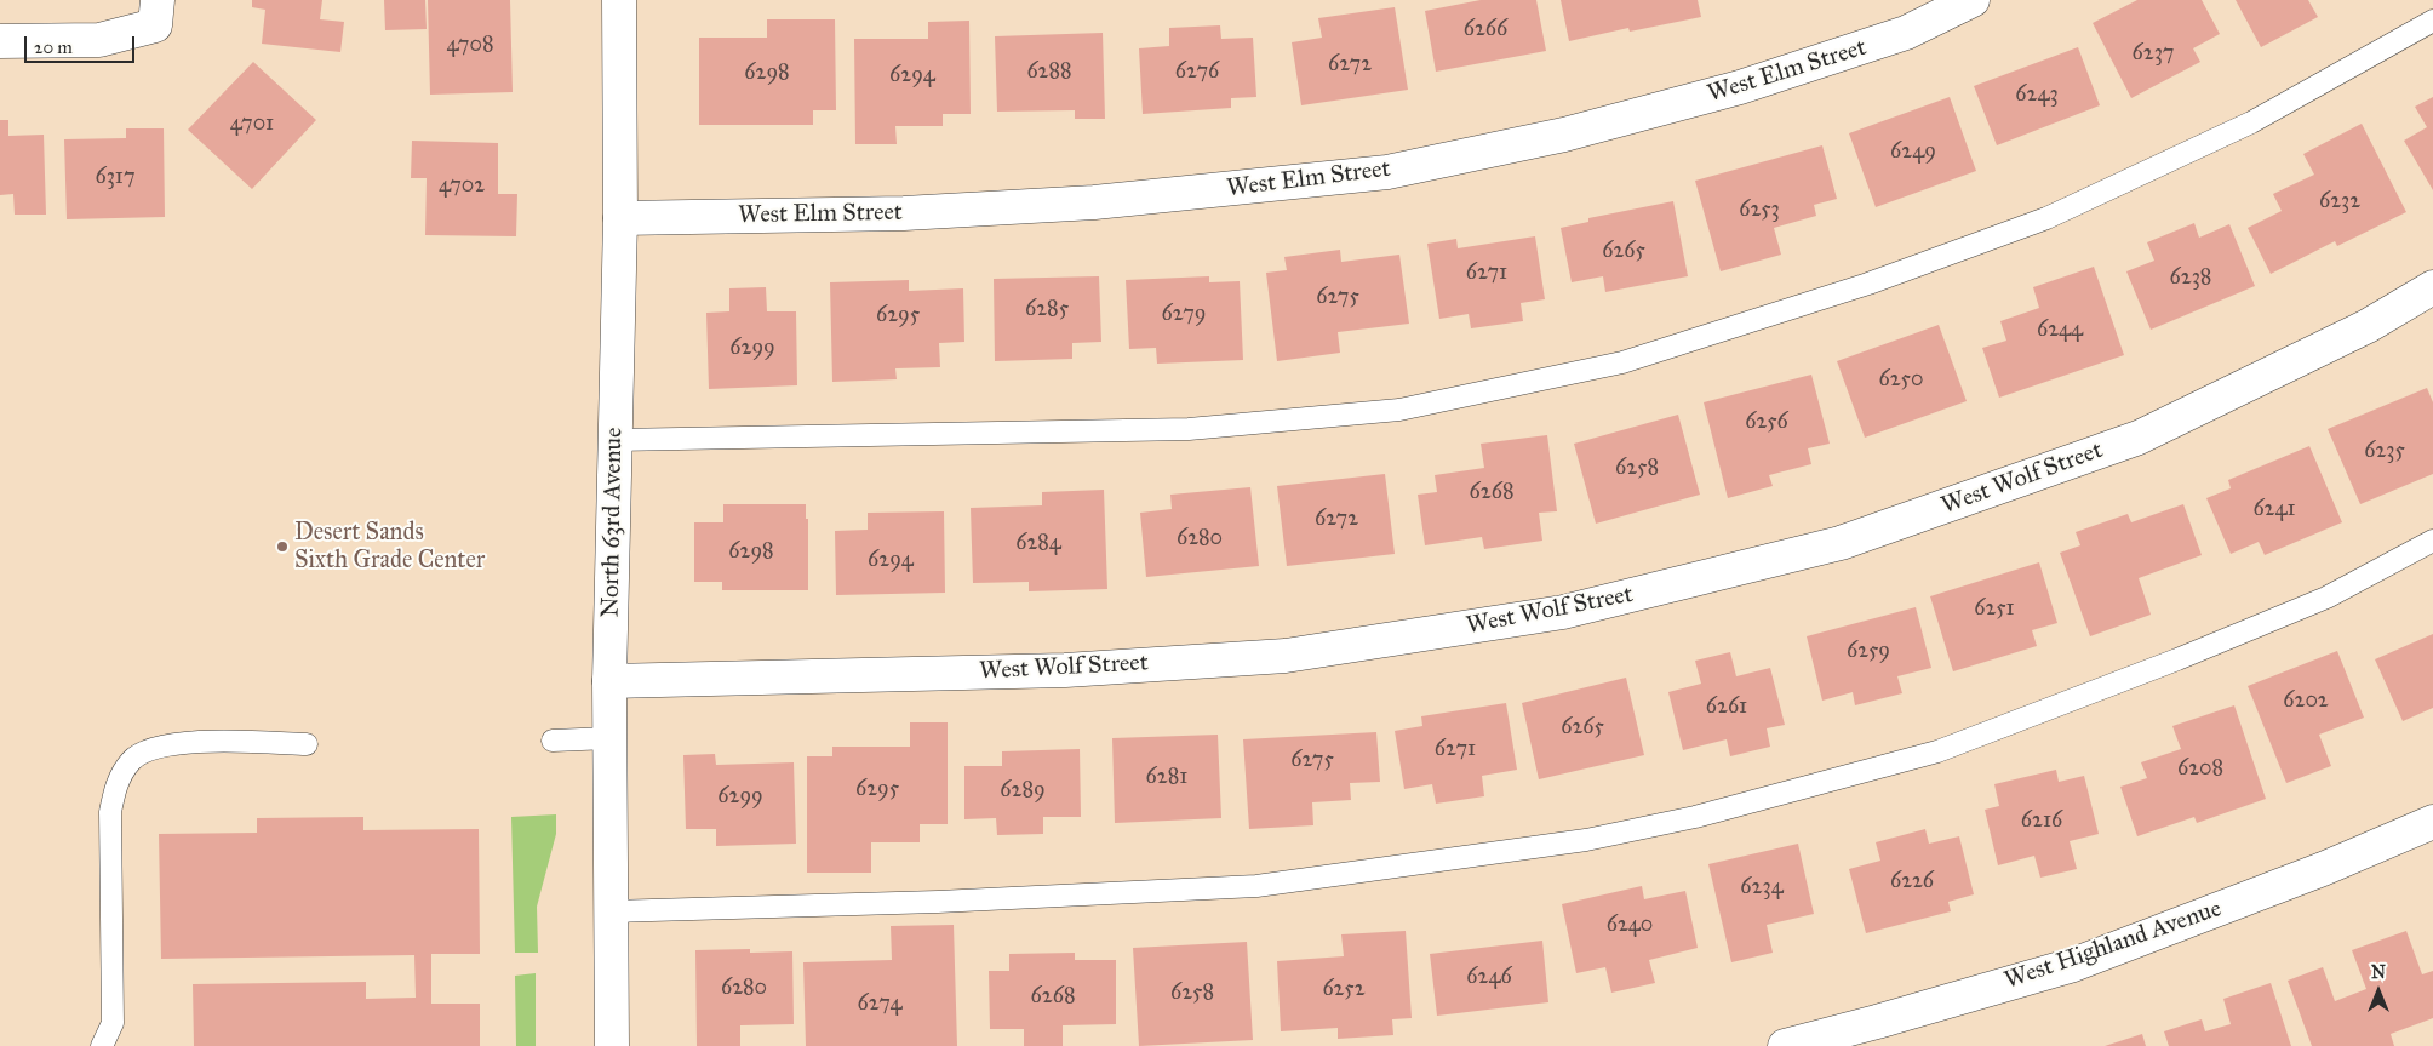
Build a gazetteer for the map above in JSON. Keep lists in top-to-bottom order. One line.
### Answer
{"streets":{"street":["West Elm Street","West Wolf Street","North 63rd Avenue","West Highland Avenue"]},"crossings":[["West Elm Street","North 63rd Avenue"],["West Wolf Street","North 63rd Avenue"]],"places":["Desert Sands Sixth Grade Center"],"house_numbers":["6266","4708","6237","6272","6288","6276","6298","6294","6243","4701","6249","6317","4702","6232","6253","6265","6271","6238","6275","6285","6279","6295","6244","6299","6250","6256","6235","6258","6268","6241","6272","6280","6284","6298","6294","6251","6259","6202","6261","6265","6271","6275","6208","6281","6295","6289","6299","6216","6226","6234","6240","6246","6280","6252","6258","6268","6274"],"scale_bar":"20 m","north":"top"}
